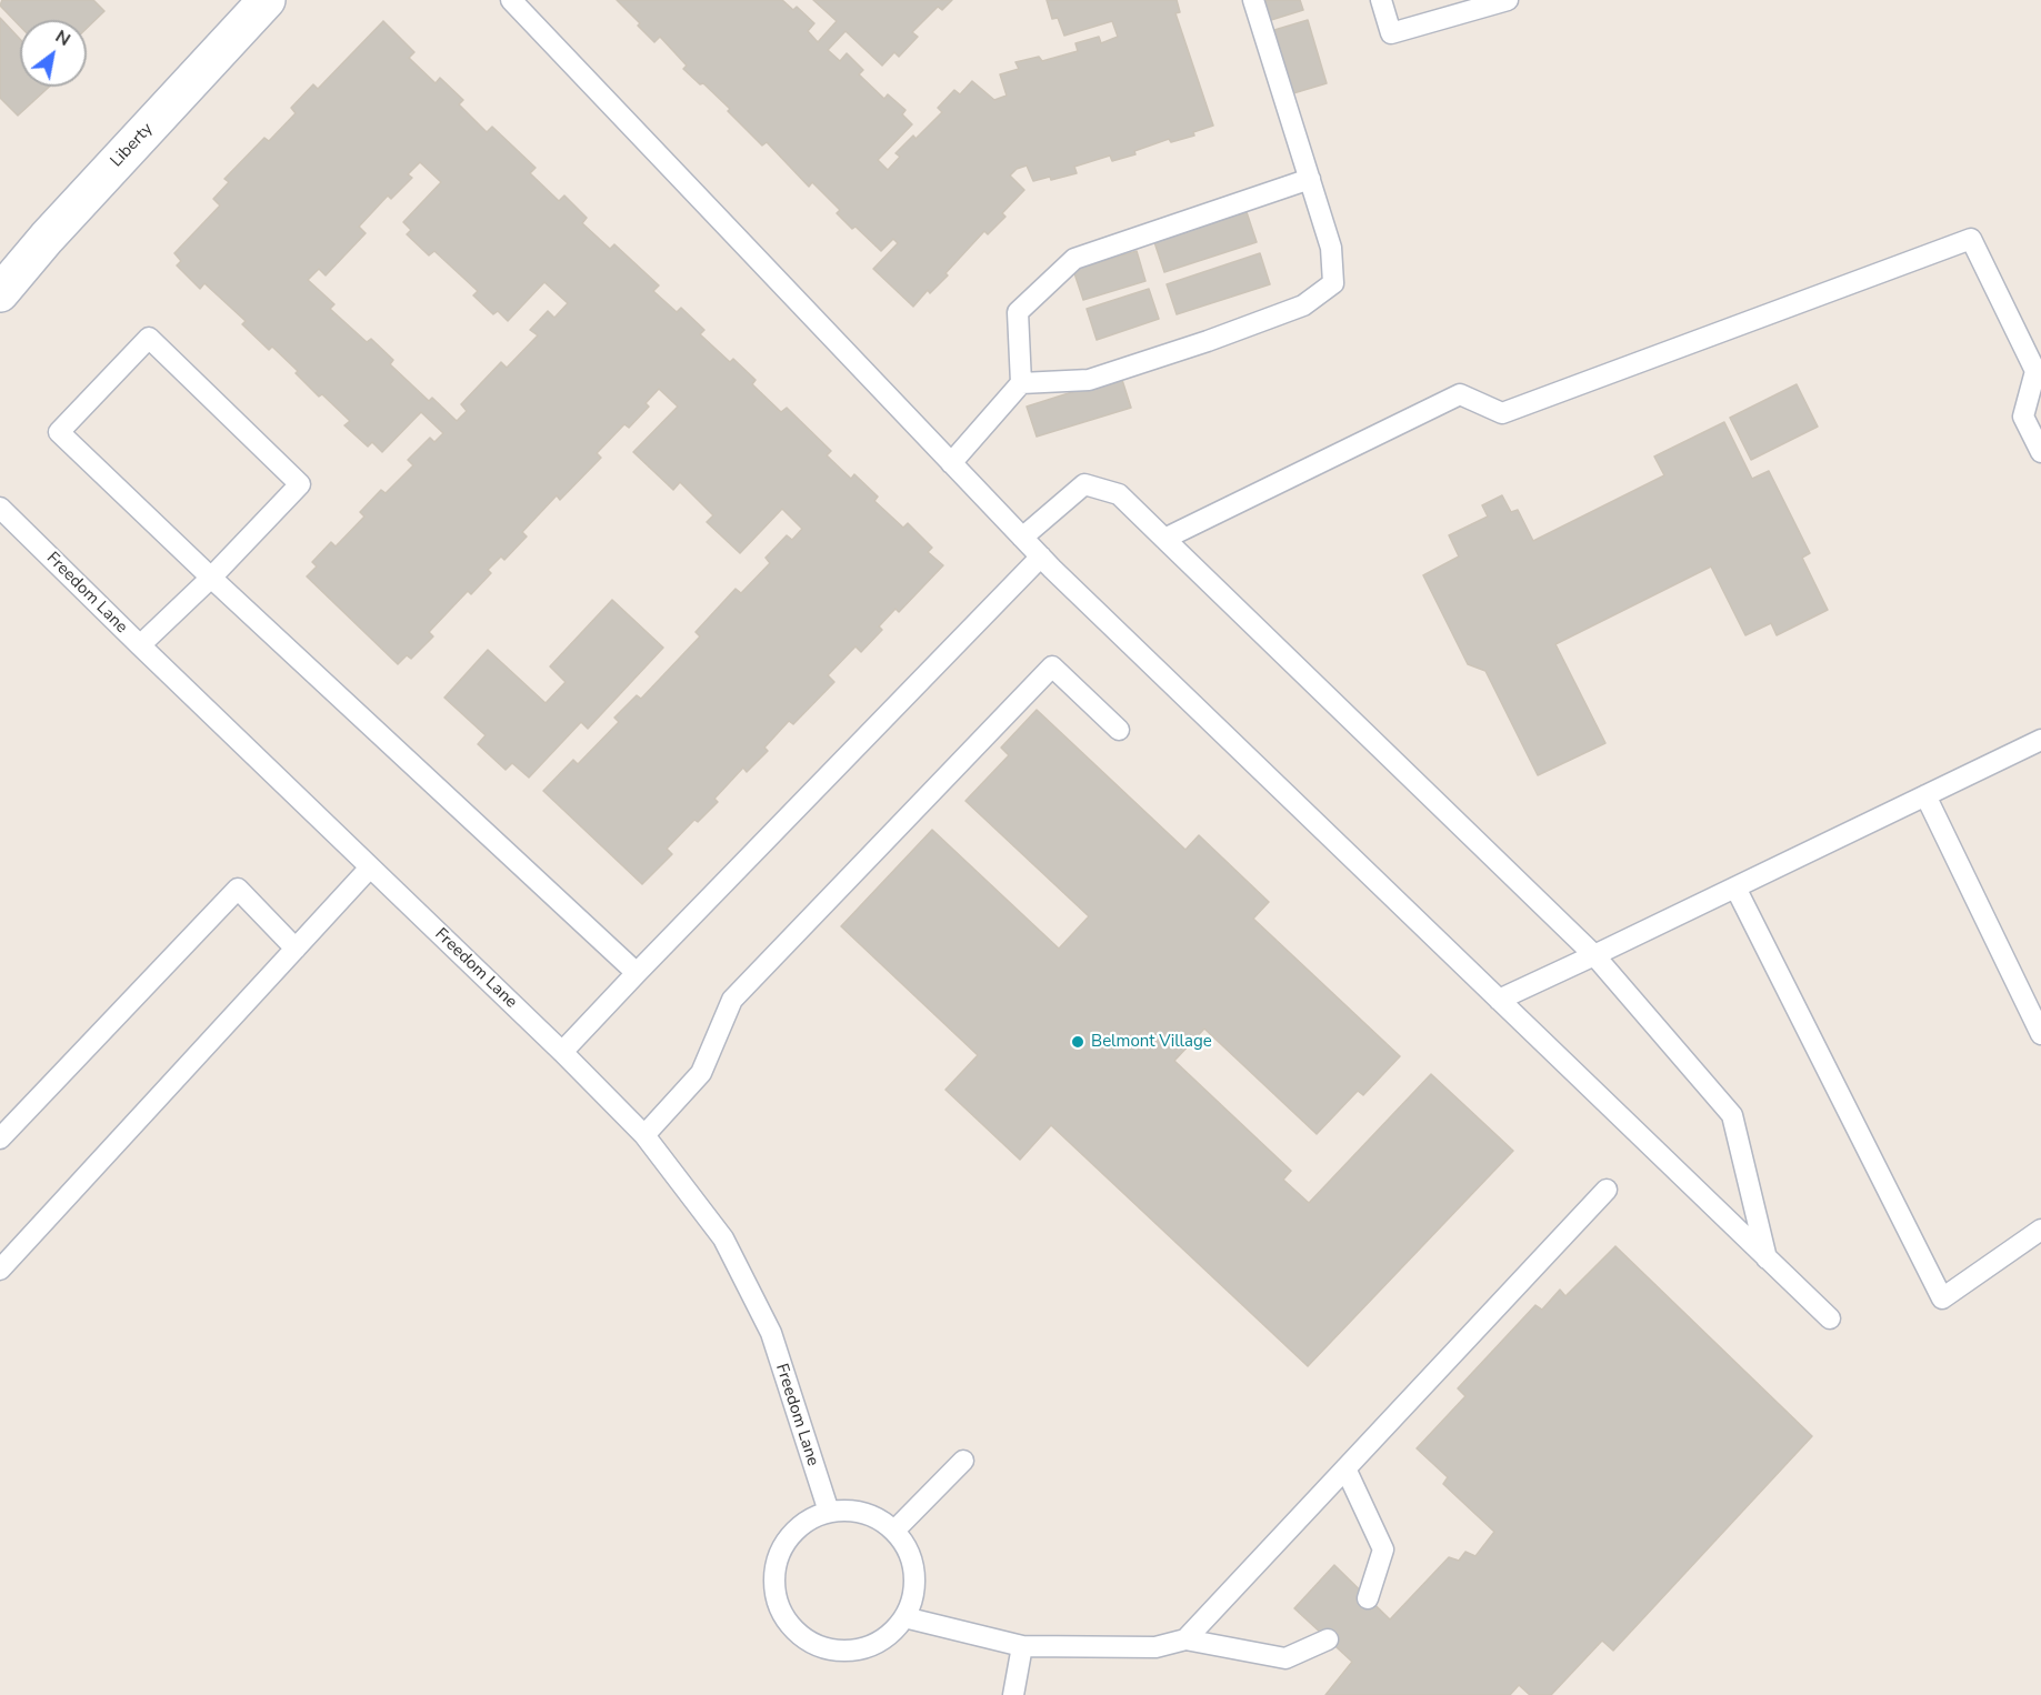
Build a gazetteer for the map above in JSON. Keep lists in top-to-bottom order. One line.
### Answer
{"streets":{"street":["Liberty"],"lane":["Freedom Lane"]},"places":["Belmont Village"],"north":"top right"}
